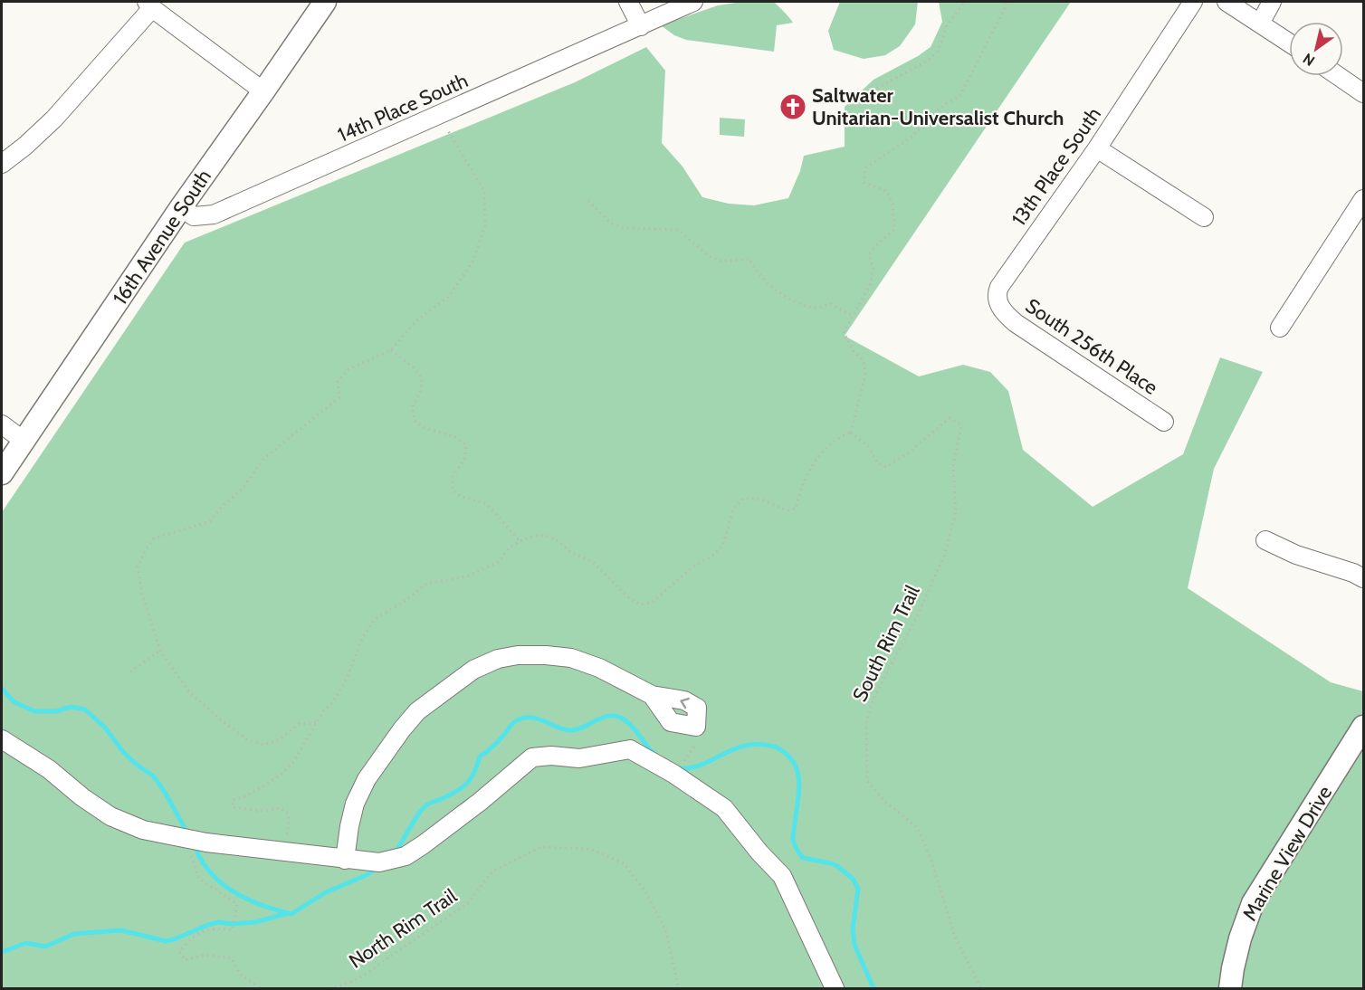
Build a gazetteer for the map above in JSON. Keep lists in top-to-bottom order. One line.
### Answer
{"streets":{"main road":["16th Avenue South","Marine View Drive"],"street":["14th Place South","13th Place South","South 256th Place"],"path":["South Rim Trail","North Rim Trail"]},"crossings":[["14th Place South","16th Avenue South"],["13th Place South","South 256th Place"]],"places":{"church":["Saltwater Unitarian-Universalist Church"]},"north":"bottom left"}
